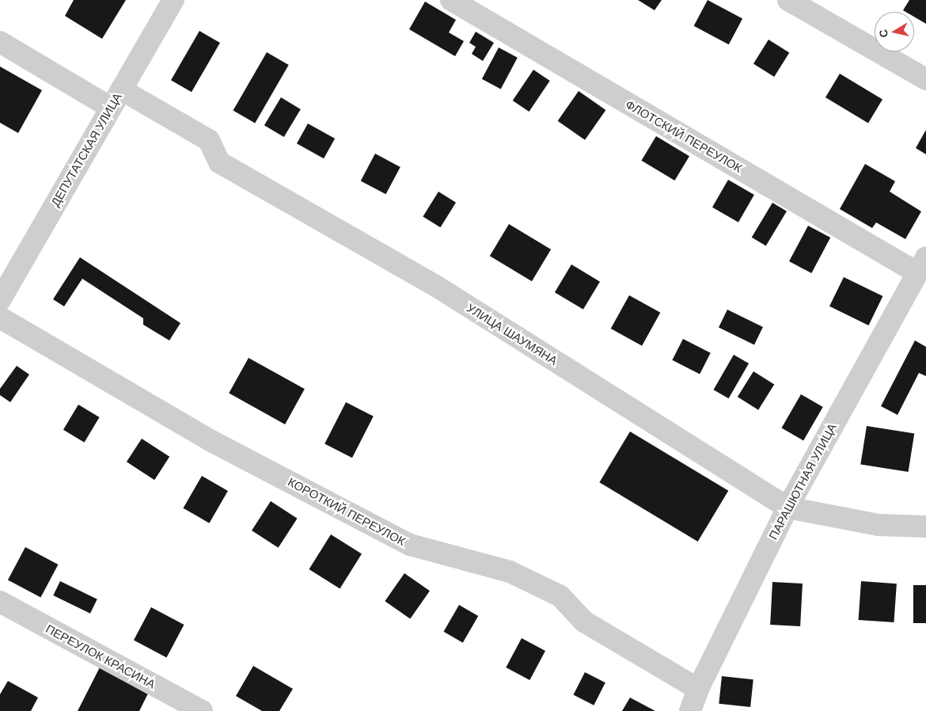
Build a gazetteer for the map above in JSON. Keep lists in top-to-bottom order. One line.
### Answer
{"streets":{"street":["ФЛОТСКИЙ ПЕРЕУЛОК","ДЕПУТАТСКАЯ УЛИЦА","УЛИЦА ШАУМЯНА","ПАРАШЮТНАЯ УЛИЦА","КОРОТКИЙ ПЕРЕУЛОК","ПЕРЕУЛОК КРАСИНА"]},"crossings":[["ФЛОТСКИЙ ПЕРЕУЛОК","ПАРАШЮТНАЯ УЛИЦА"],["ДЕПУТАТСКАЯ УЛИЦА","УЛИЦА ШАУМЯНА"],["УЛИЦА ШАУМЯНА","ПАРАШЮТНАЯ УЛИЦА"],["ПАРАШЮТНАЯ УЛИЦА","КОРОТКИЙ ПЕРЕУЛОК"]],"north":"left"}
